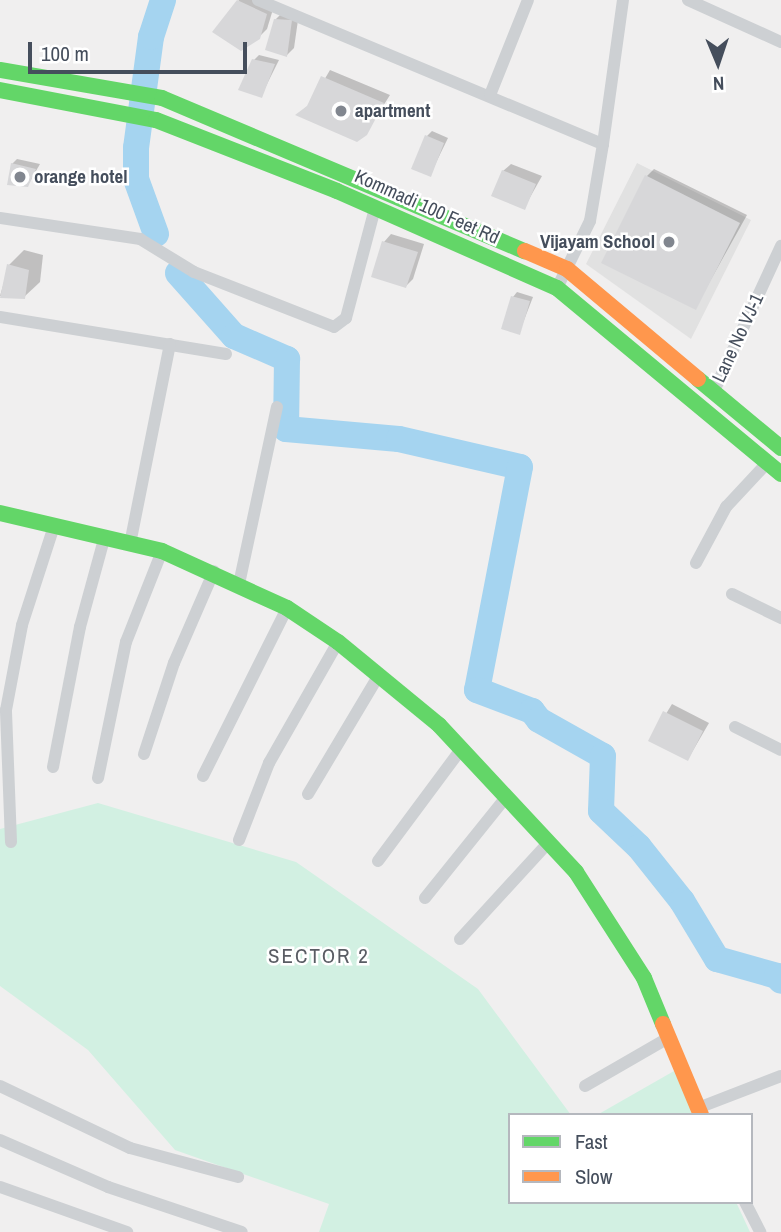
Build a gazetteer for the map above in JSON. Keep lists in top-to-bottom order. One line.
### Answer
{"streets":{"main road":["Kommadi 100 Feet Rd"],"street":["Lane No VJ-1"]},"districts":["SECTOR 2"],"places":["apartment","orange hotel","Vijayam School"],"legend":["Fast","Slow"],"scale_bar":"100 m","north":"bottom"}
